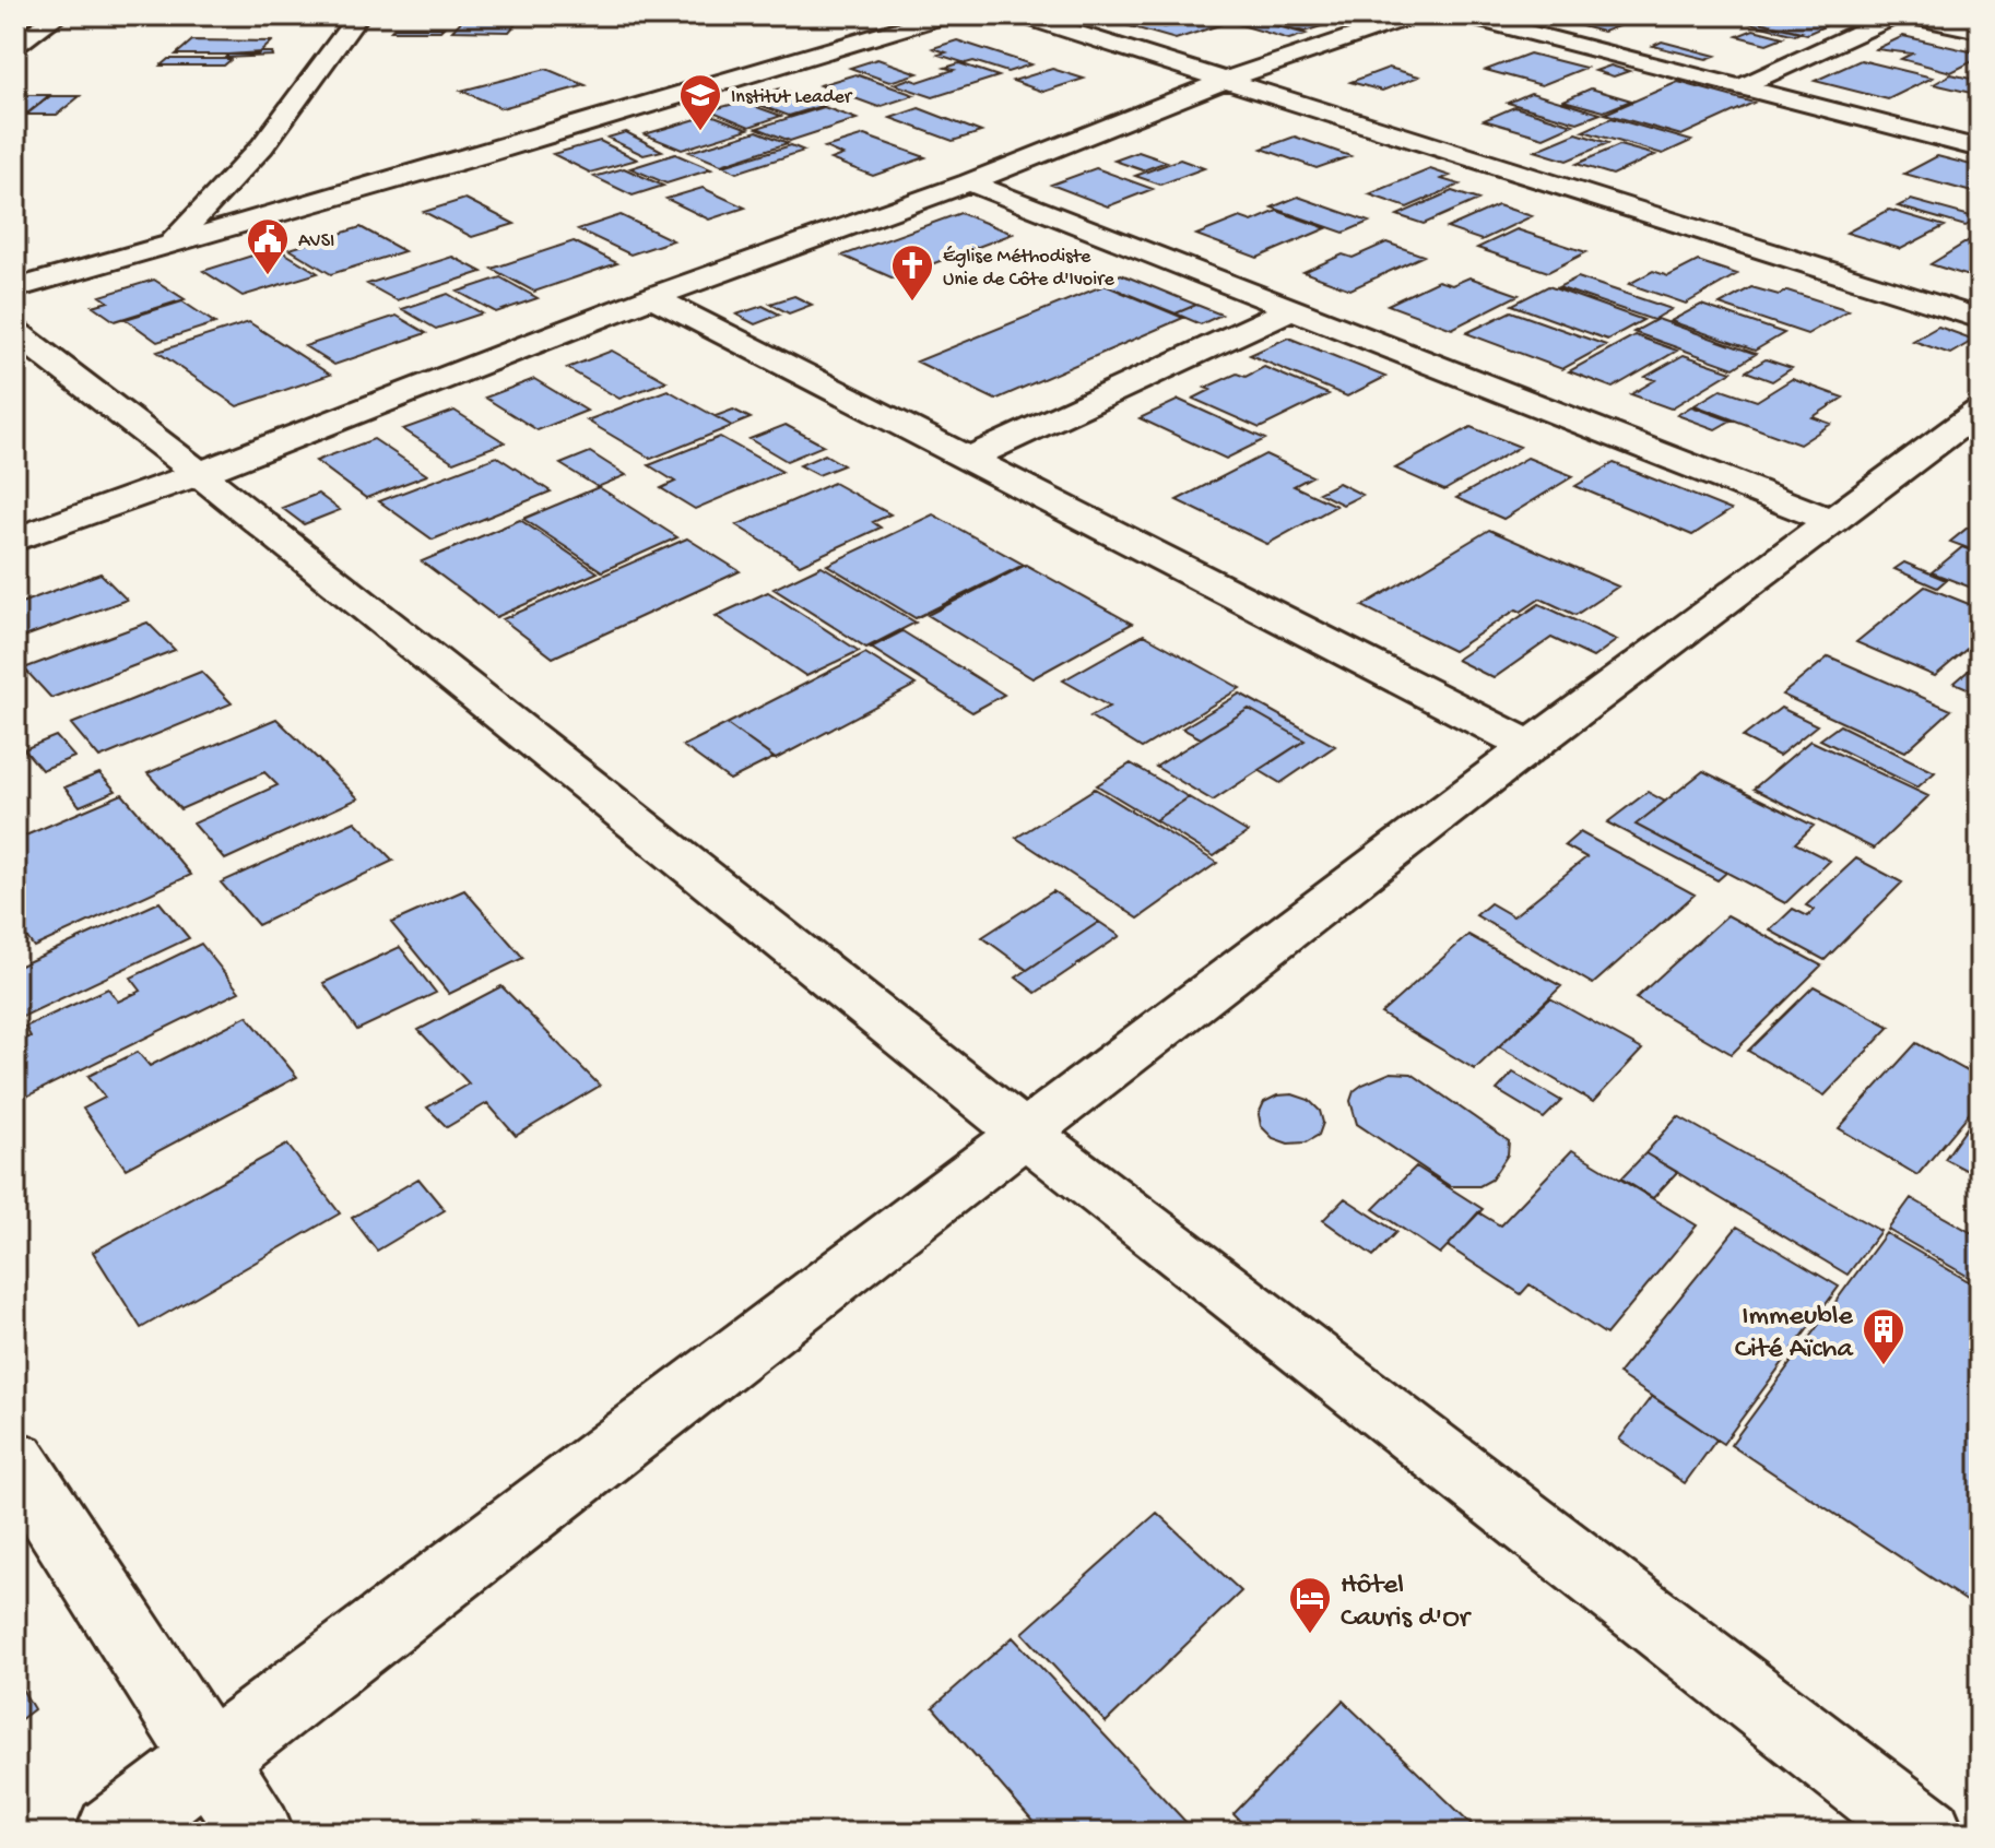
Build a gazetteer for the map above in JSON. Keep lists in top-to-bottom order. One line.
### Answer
{"places":{"school or university":["Institut Leader"],"public building":["AVSI"],"church":["Église Méthodiste Unie de Côte d'Ivoire"],"building":["Immeuble Cité Aïcha"],"hotel":["Hôtel Cauris d'Or"]}}
